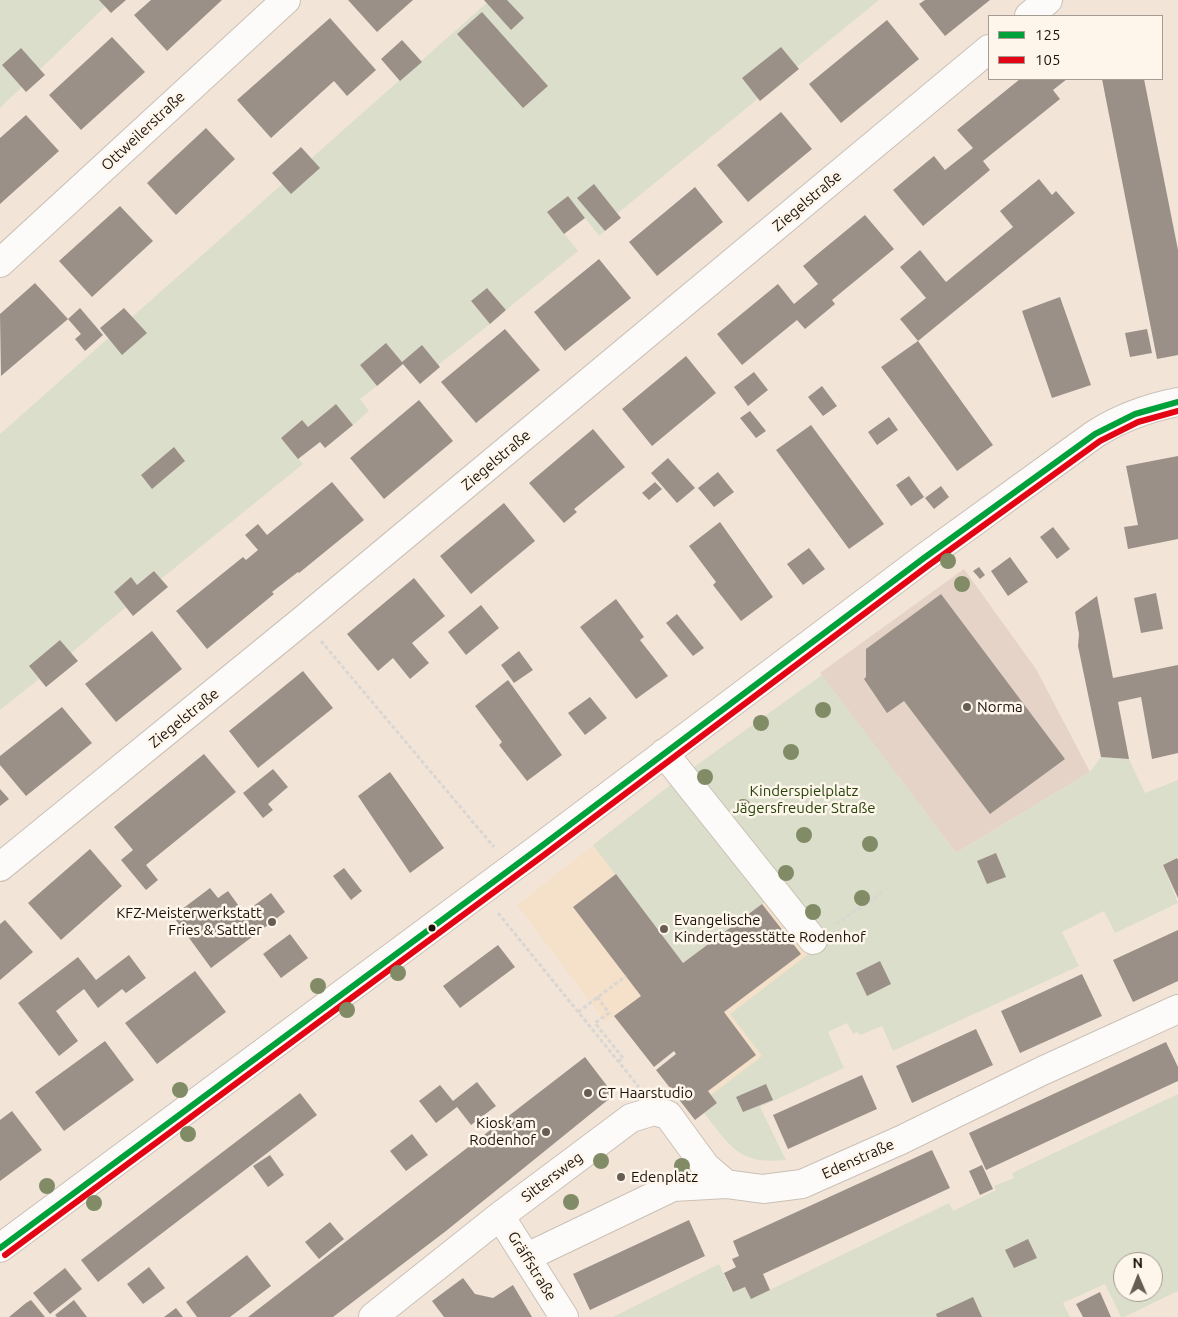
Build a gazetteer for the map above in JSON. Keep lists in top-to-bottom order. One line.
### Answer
{"streets":{"street":["Ottweilerstraße","Ziegelstraße","Edenstraße","Sittersweg","Gräffstraße"]},"crossings":[["Edenstraße","Gräffstraße"],["Sittersweg","Gräffstraße"]],"parks":["Kinderspielplatz Jägersfreuder Straße"],"places":["Norma","KFZ-Meisterwerkstatt Fries & Sattler","Evangelische Kindertagesstätte Rodenhof","CT Haarstudio","Kiosk am Rodenhof","Edenplatz"],"lines":["transit line 125","transit line 105"],"legend":["125","105"],"north":"top"}
